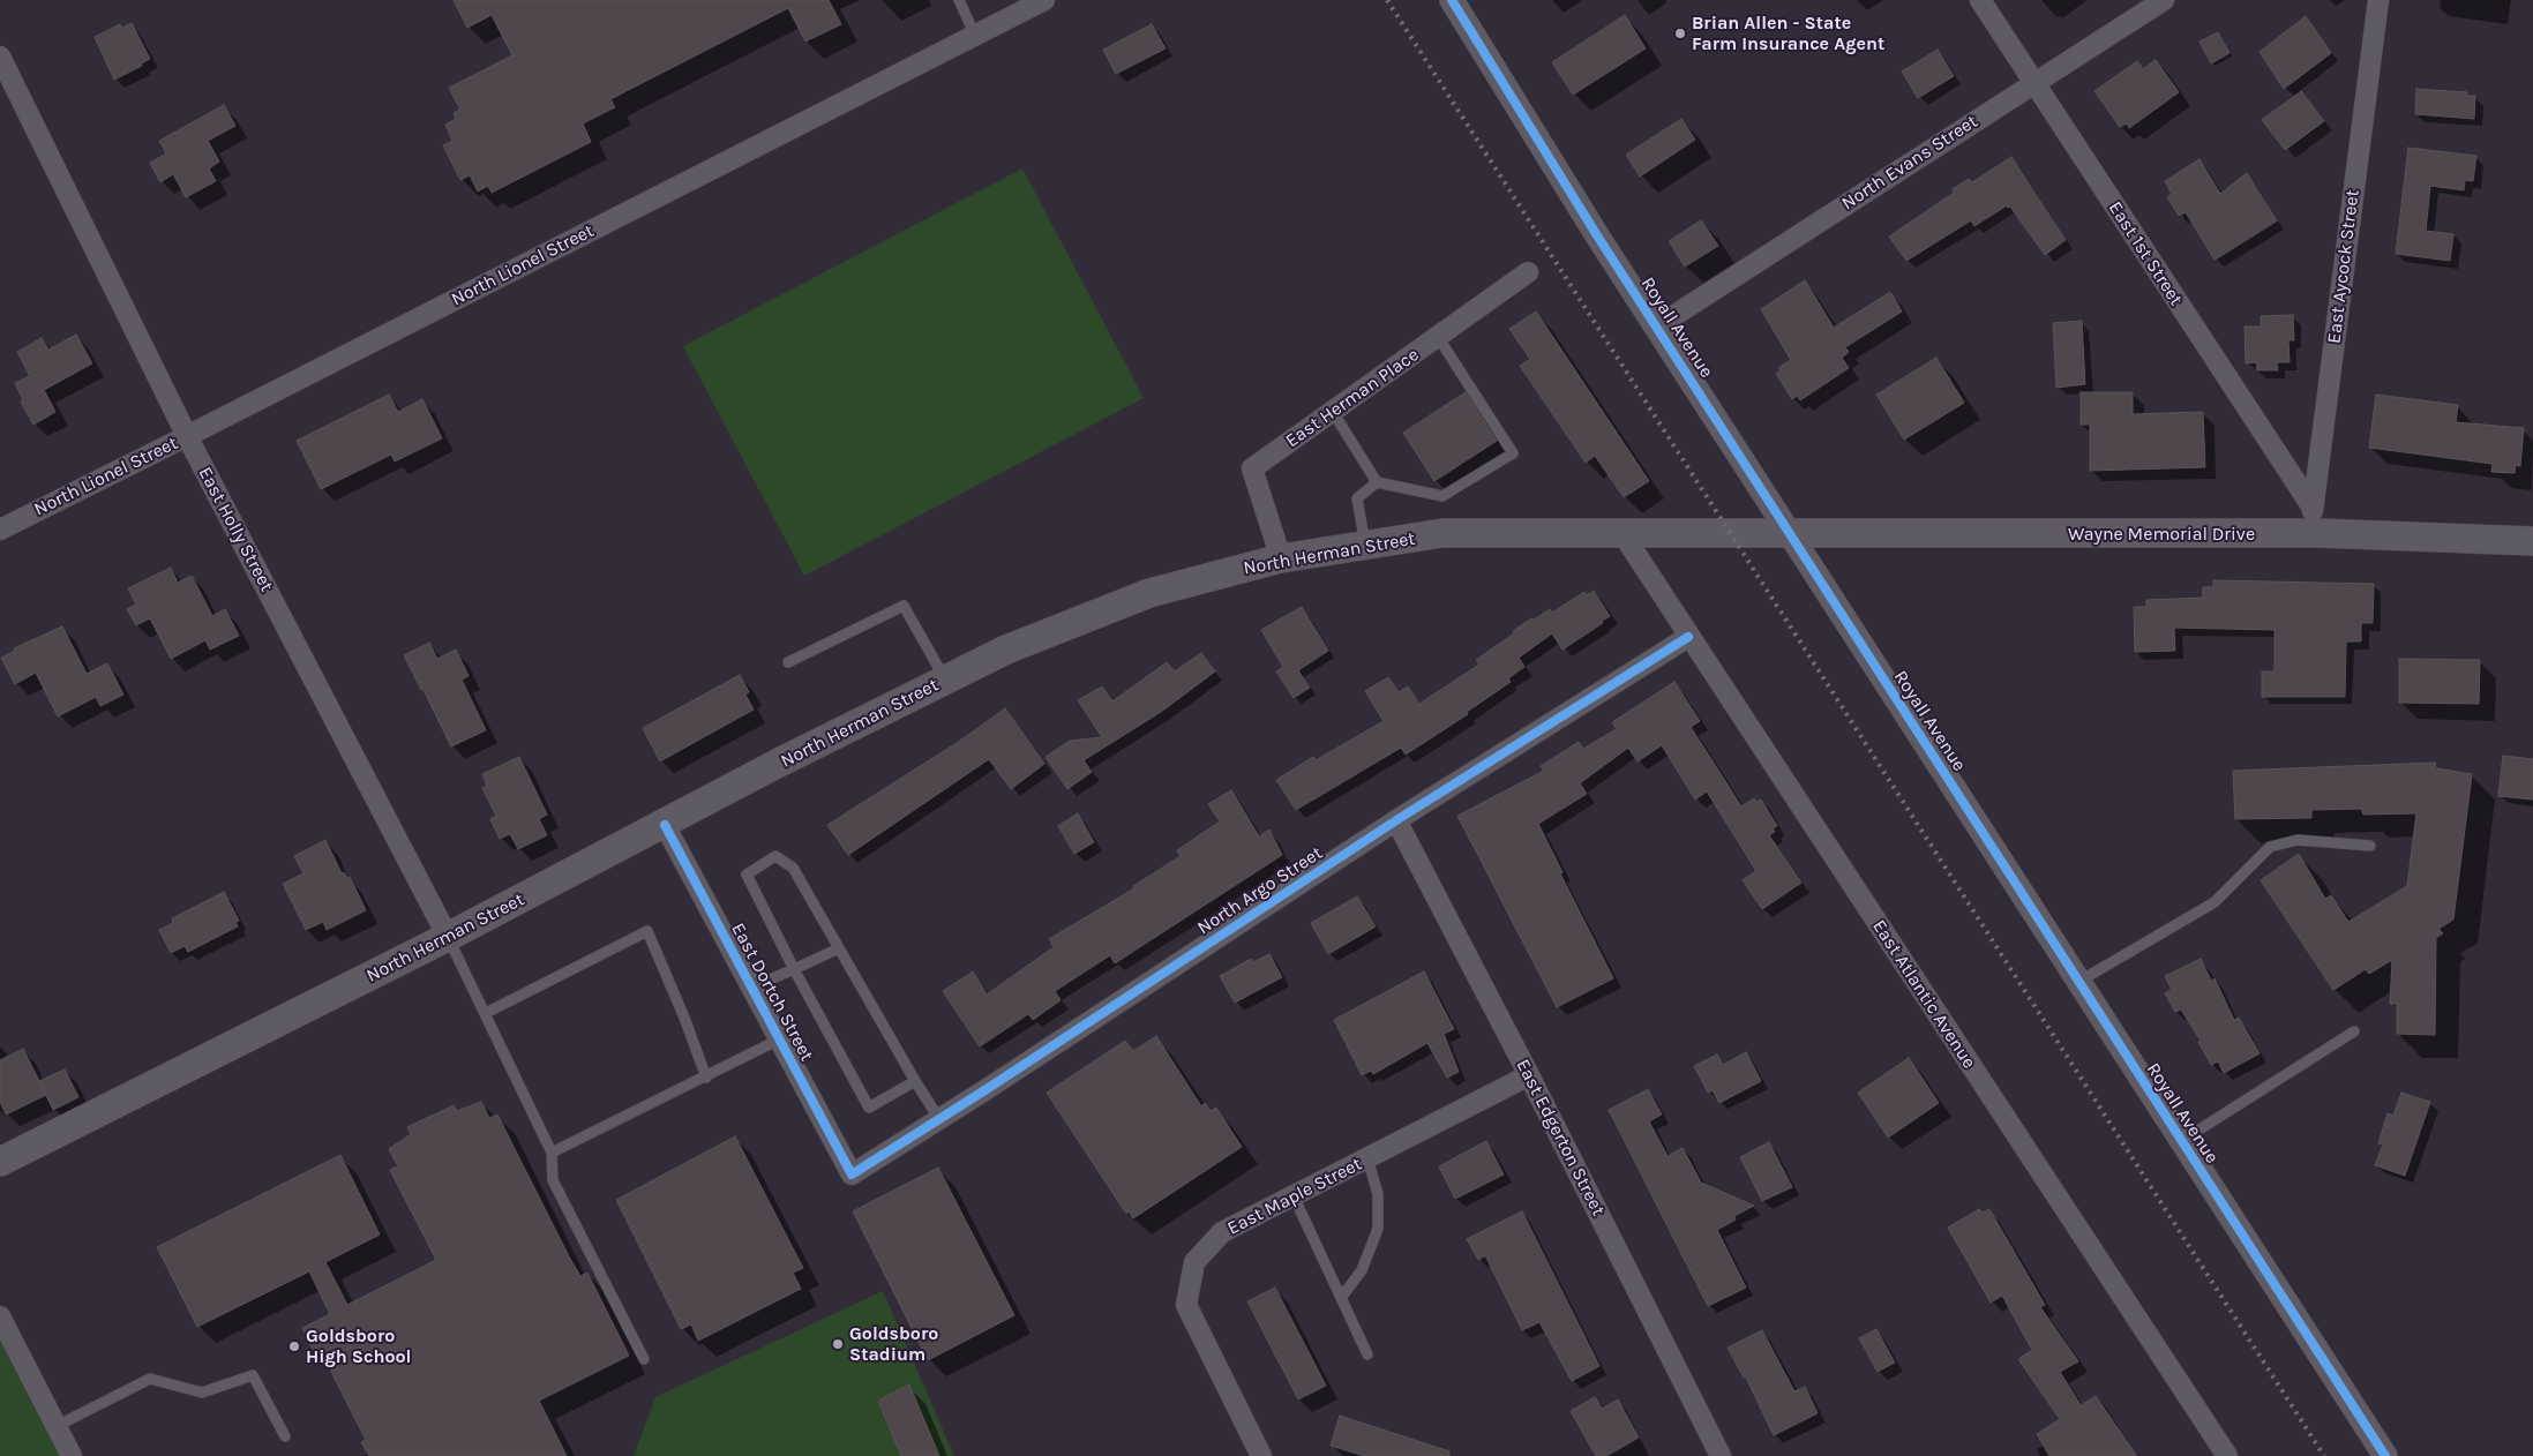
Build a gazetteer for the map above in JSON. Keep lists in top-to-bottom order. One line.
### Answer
{"streets":{"main road":["Wayne Memorial Drive","North Herman Street"],"street":["North Evans Street","East 1st Street","North Lionel Street","East Aycock Street","Royall Avenue","East Herman Place","East Holly Street","North Argo Street","East Dortch Street","East Atlantic Avenue","East Edgerton Street","East Maple Street"]},"crossings":[["North Evans Street","East 1st Street"],["North Evans Street","Royall Avenue"],["East 1st Street","East Aycock Street"],["East 1st Street","Wayne Memorial Drive"],["North Lionel Street","East Holly Street"],["East Aycock Street","Wayne Memorial Drive"],["Royall Avenue","Wayne Memorial Drive"],["Royall Avenue","North Herman Street"],["East Herman Place","North Herman Street"],["East Holly Street","North Herman Street"],["Wayne Memorial Drive","North Herman Street"],["North Herman Street","East Dortch Street"],["North Herman Street","East Atlantic Avenue"],["North Argo Street","East Dortch Street"],["North Argo Street","East Atlantic Avenue"],["North Argo Street","East Edgerton Street"],["East Edgerton Street","East Maple Street"]],"places":["Brian Allen - State Farm Insurance Agent","Goldsboro Stadium","Goldsboro High School"]}
